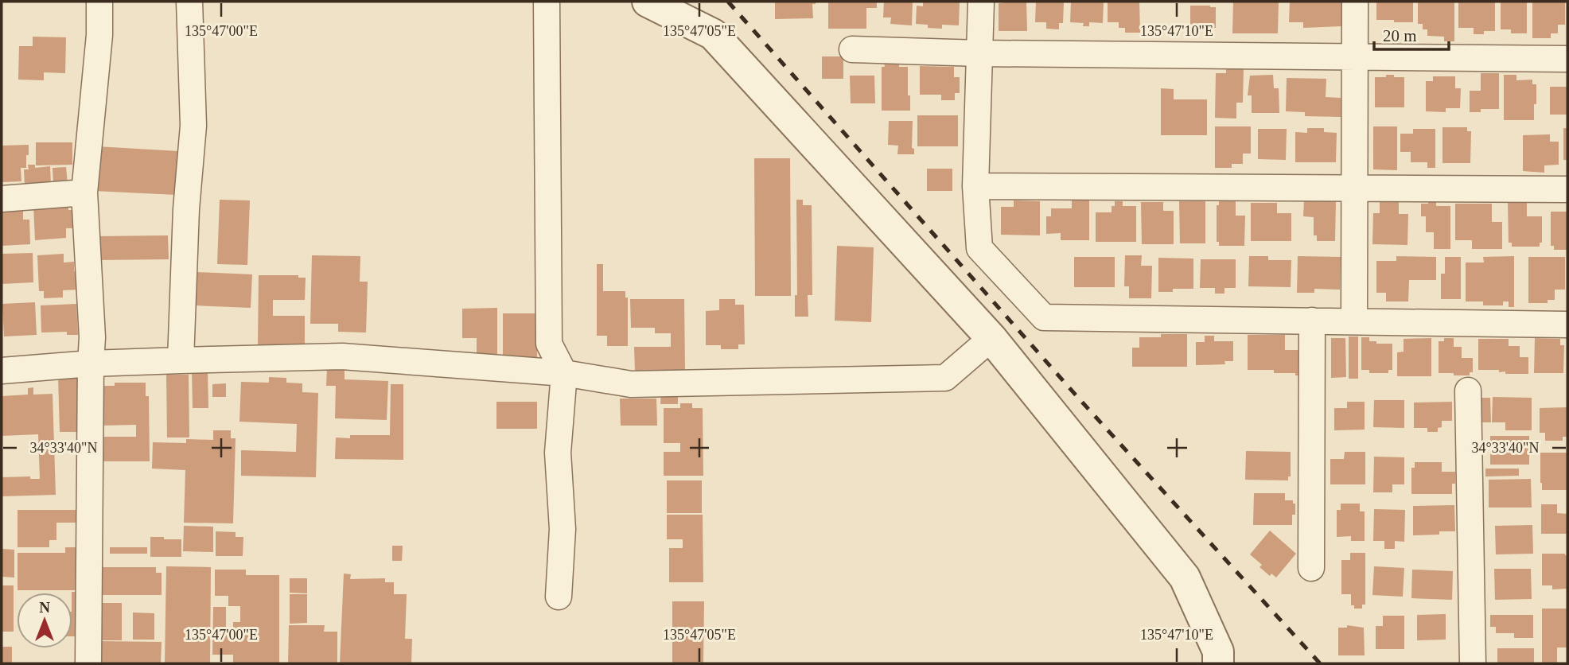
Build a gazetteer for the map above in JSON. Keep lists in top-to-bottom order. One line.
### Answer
{"scale_bar":"20 m","north":"top","coordinates":["135°47'00\"E","135°47'05\"E","135°47'10\"E","34°33'40\"N"]}
